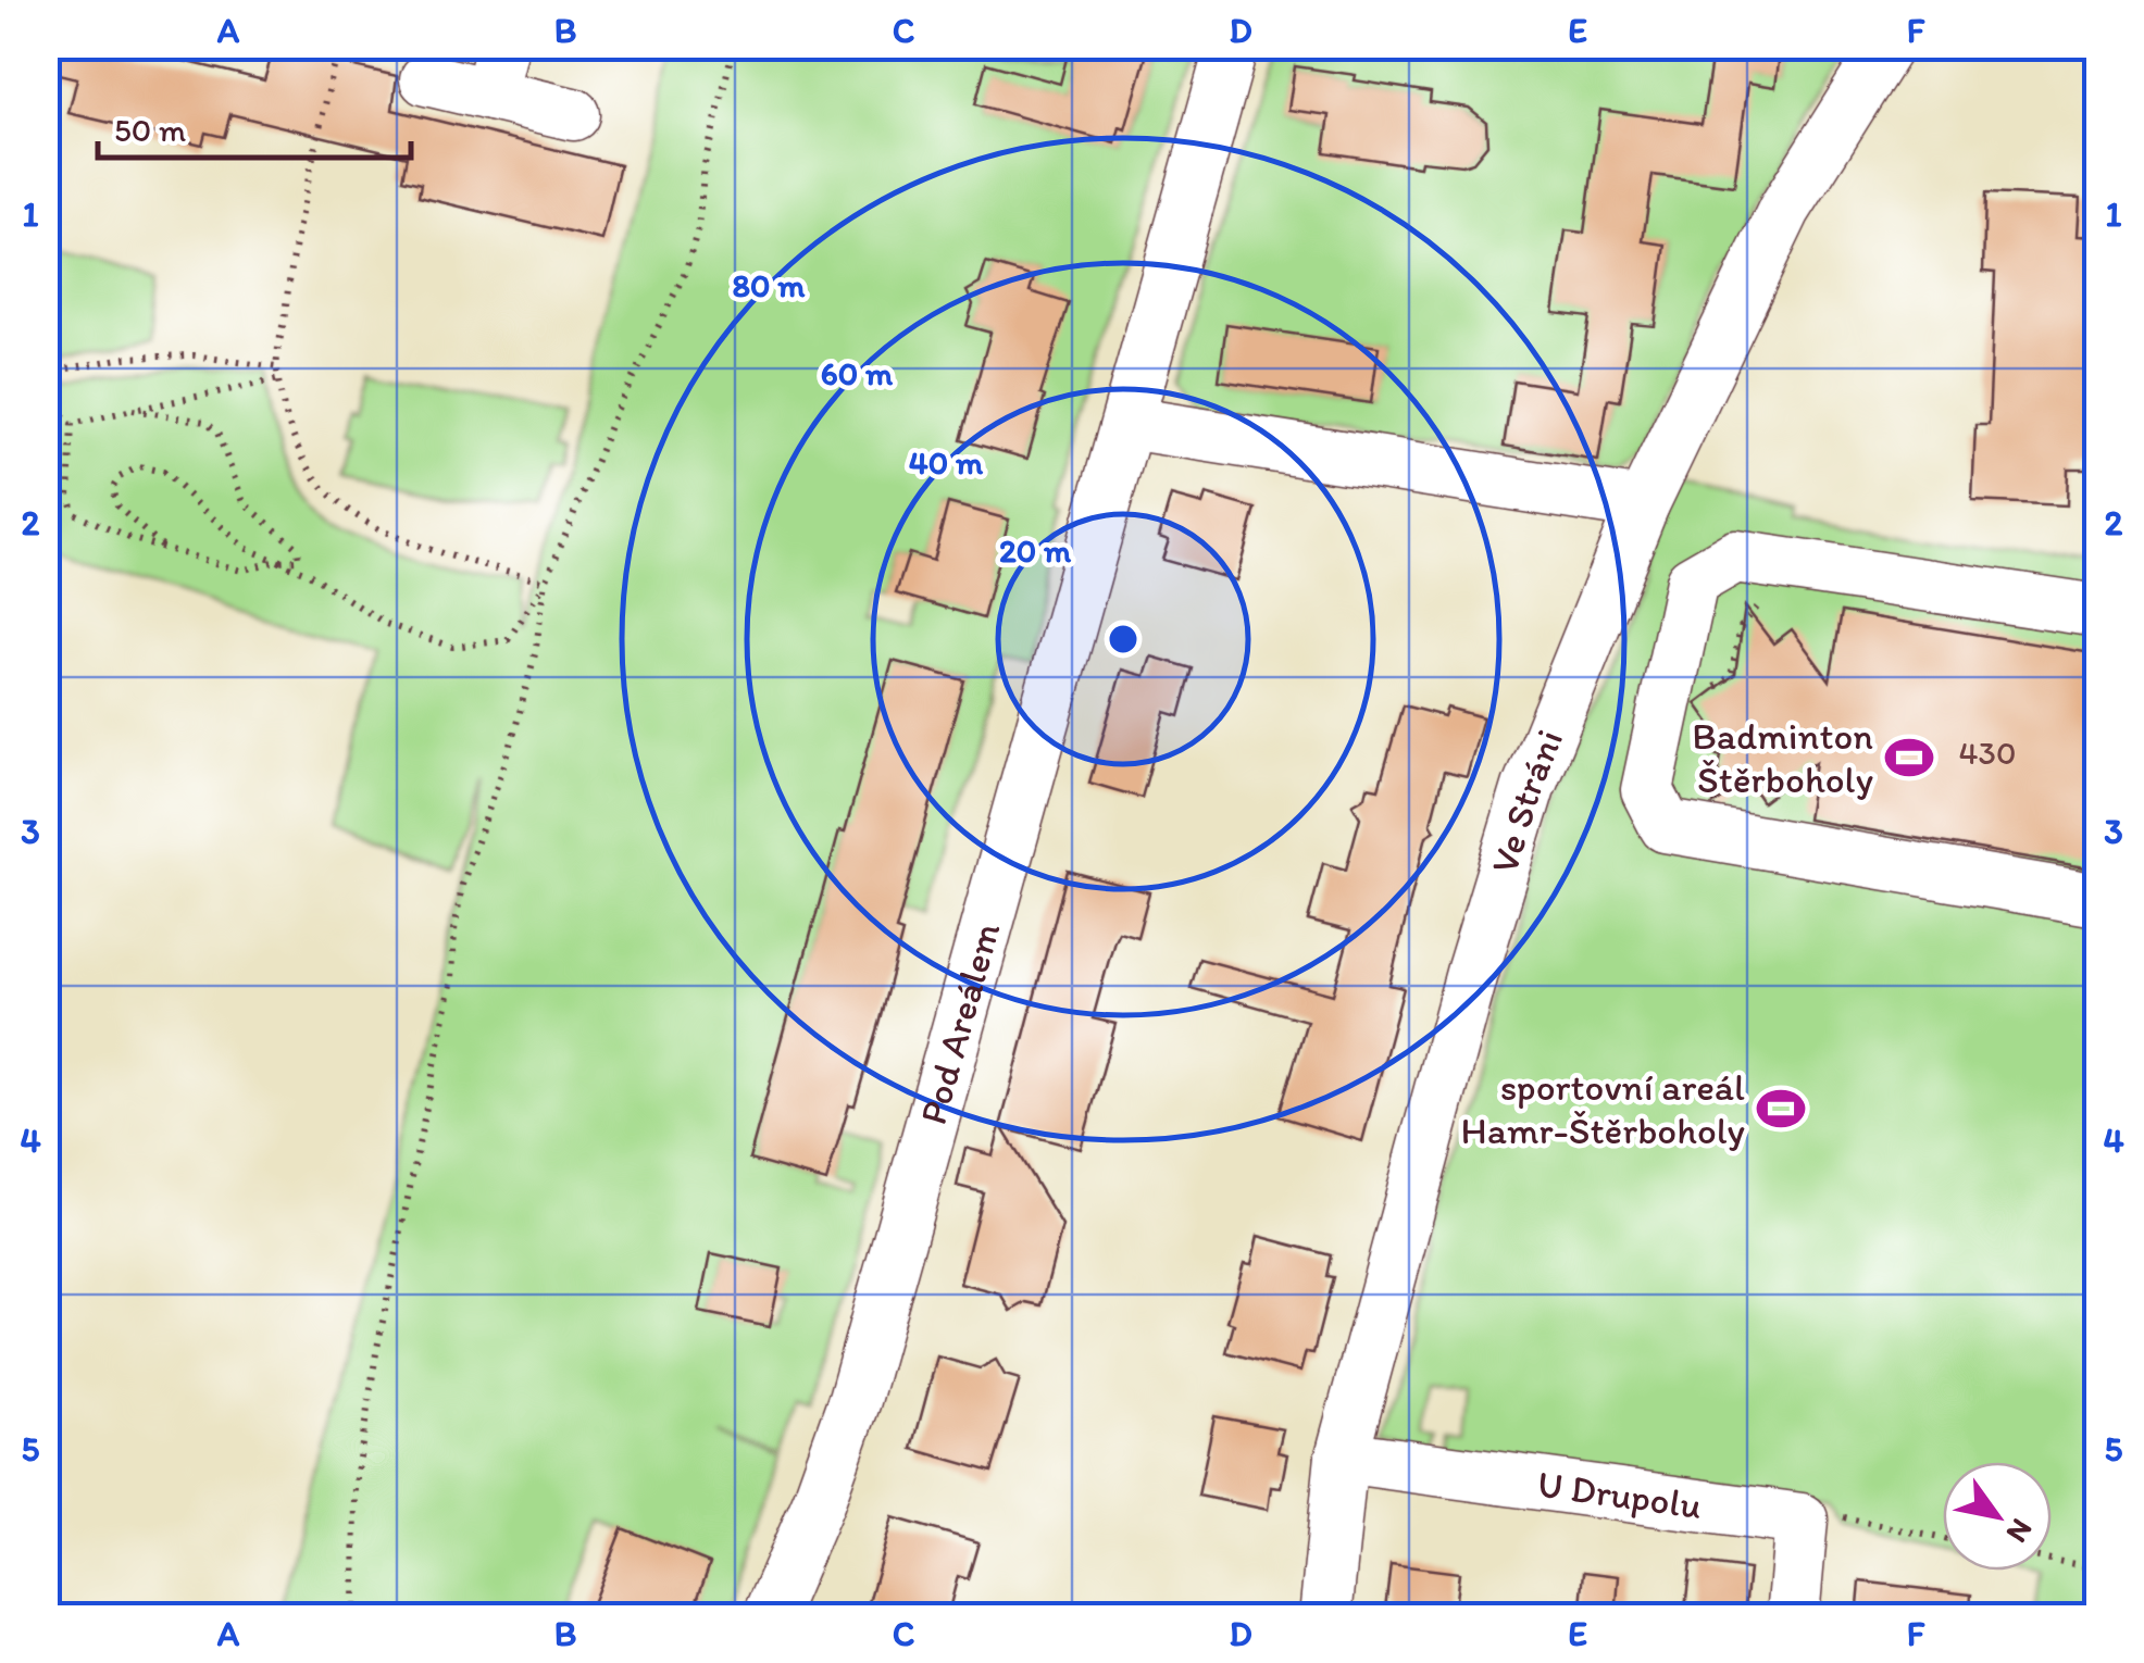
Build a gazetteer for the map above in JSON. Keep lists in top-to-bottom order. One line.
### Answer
{"streets":{"street":["Ve Stráni","Pod Areálem","U Drupolu"]},"crossings":[["Ve Stráni","U Drupolu"]],"places":{"sports":["Badminton Štěrboholy","sportovní areál Hamr-Štěrboholy"]},"house_numbers":["430"],"scale_bar":"50 m","north":"bottom right","grid":{"columns":["A","B","C","D","E","F"],"rows":["1","2","3","4","5"]},"rings":["80 m","60 m","40 m","20 m"]}
